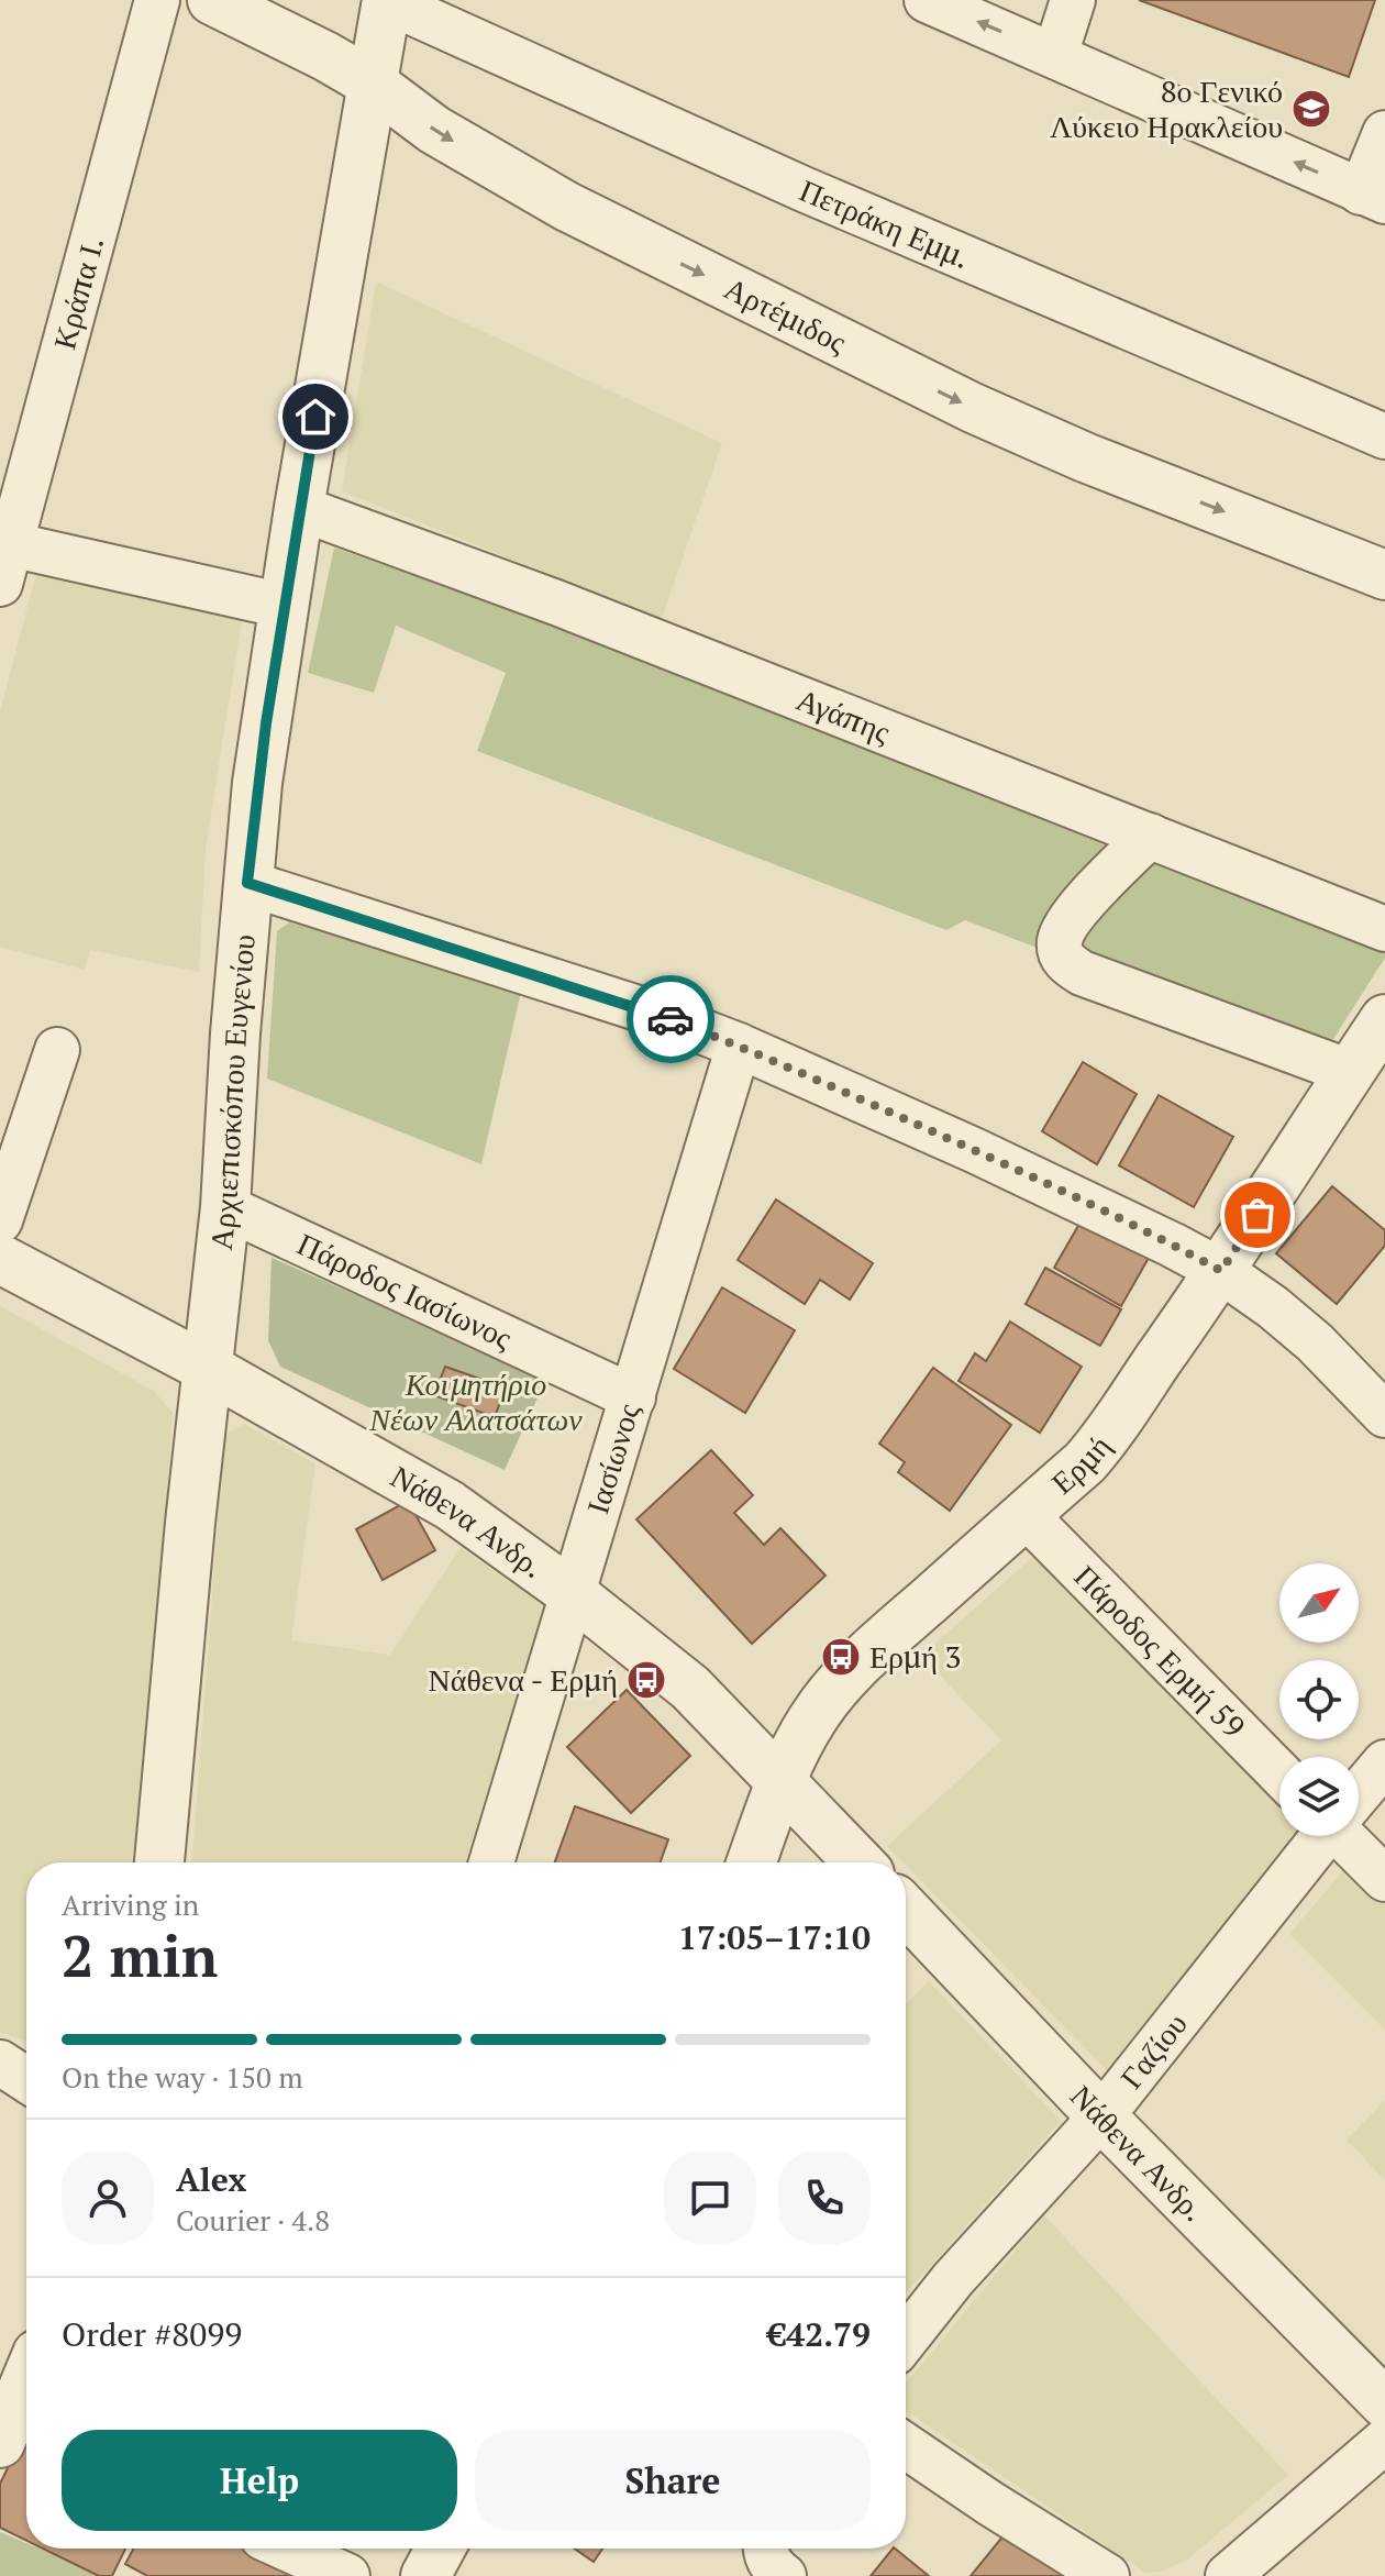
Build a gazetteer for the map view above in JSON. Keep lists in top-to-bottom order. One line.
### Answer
{"streets":{"street":["Πετράκη Εμμ.","Κράπα Ι.","Αρτέμιδος","Αγάπης","Αρχιεπισκόπου Ευγενίου","Πάροδος Ιασίωνος","Ιασίωνος","Ερμή","Νάθενα Ανδρ.","Πάροδος Ερμή 59","Γαζίου"]},"crossings":[["Πετράκη Εμμ.","Αρχιεπισκόπου Ευγενίου"],["Αρτέμιδος","Αρχιεπισκόπου Ευγενίου"],["Αγάπης","Αρχιεπισκόπου Ευγενίου"],["Αρχιεπισκόπου Ευγενίου","Πάροδος Ιασίωνος"],["Αρχιεπισκόπου Ευγενίου","Νάθενα Ανδρ."],["Πάροδος Ιασίωνος","Ιασίωνος"],["Ιασίωνος","Νάθενα Ανδρ."],["Ερμή","Νάθενα Ανδρ."],["Ερμή","Πάροδος Ερμή 59"],["Νάθενα Ανδρ.","Γαζίου"]],"parks":["Κοιμητήριο Νέων Αλατσάτων"],"places":{"school or university":["8ο Γενικό Λύκειο Ηρακλείου"],"bus stop":["Ερμή 3","Νάθενα - Ερμή"]},"north":"top right","page":{"heading":["2 min","Arriving in","17:05–17:10"],"panel":["Alex","Courier · 4.8","Order #8099","€42.79"],"bar":"On the way · 150 m","buttons":["Help","Share"]}}
